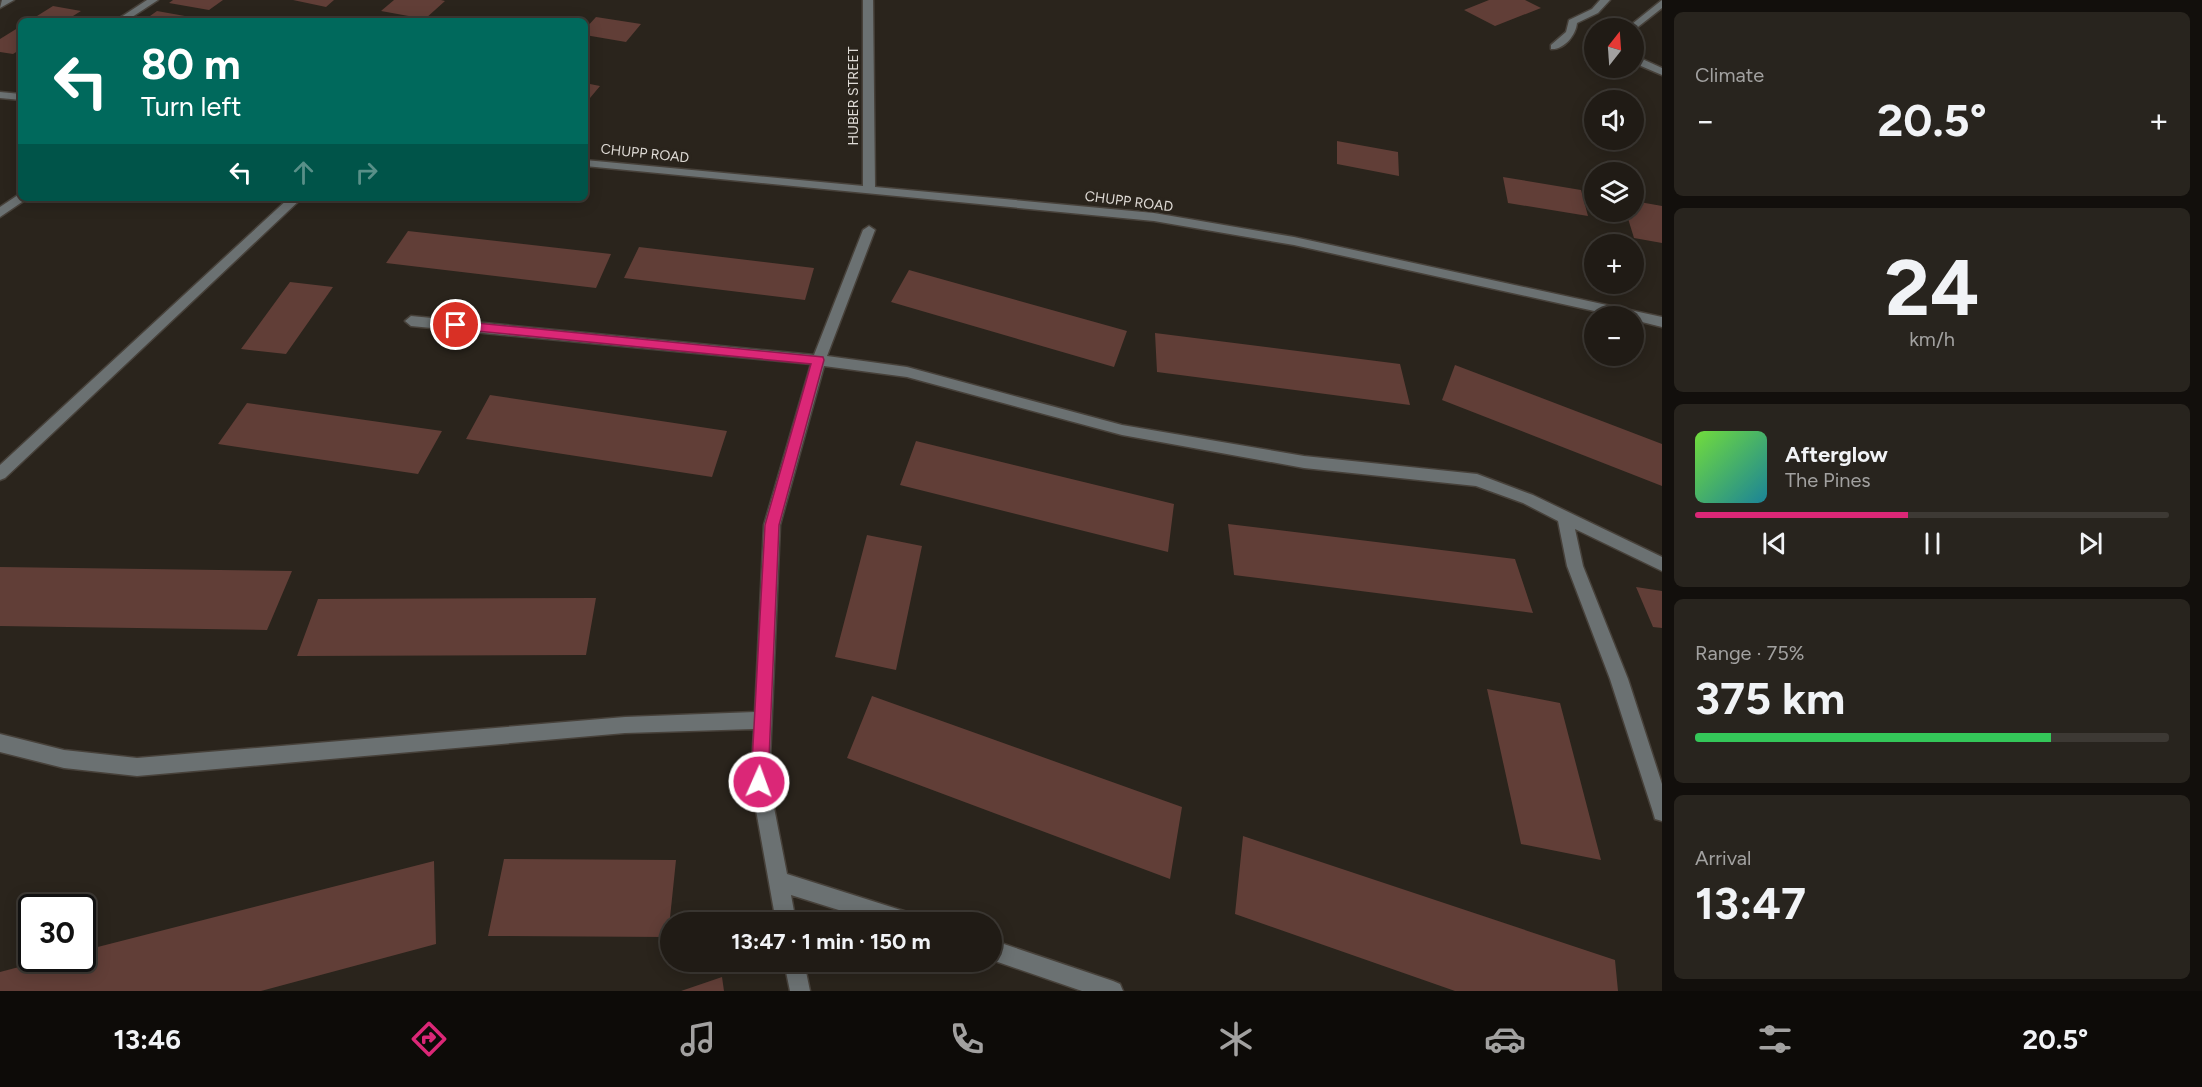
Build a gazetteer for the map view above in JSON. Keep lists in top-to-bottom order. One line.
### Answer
{"streets":{"street":["HUBER STREET","CHUPP ROAD"]},"crossings":[["HUBER STREET","CHUPP ROAD"]],"north":"top","page":{"tile":["Climate",["24","km/h"],["Range · 75%","375 km"],["Arrival","13:47"]],"map_buttons":["+","−"],"turn":["80 m","Turn left"],"heat":["−","20.5°","+"],"song":["Afterglow","The Pines"],"limit":"30","trip":"13:47 · 1 min · 150 m","tabs":["13:46","20.5°"]}}
